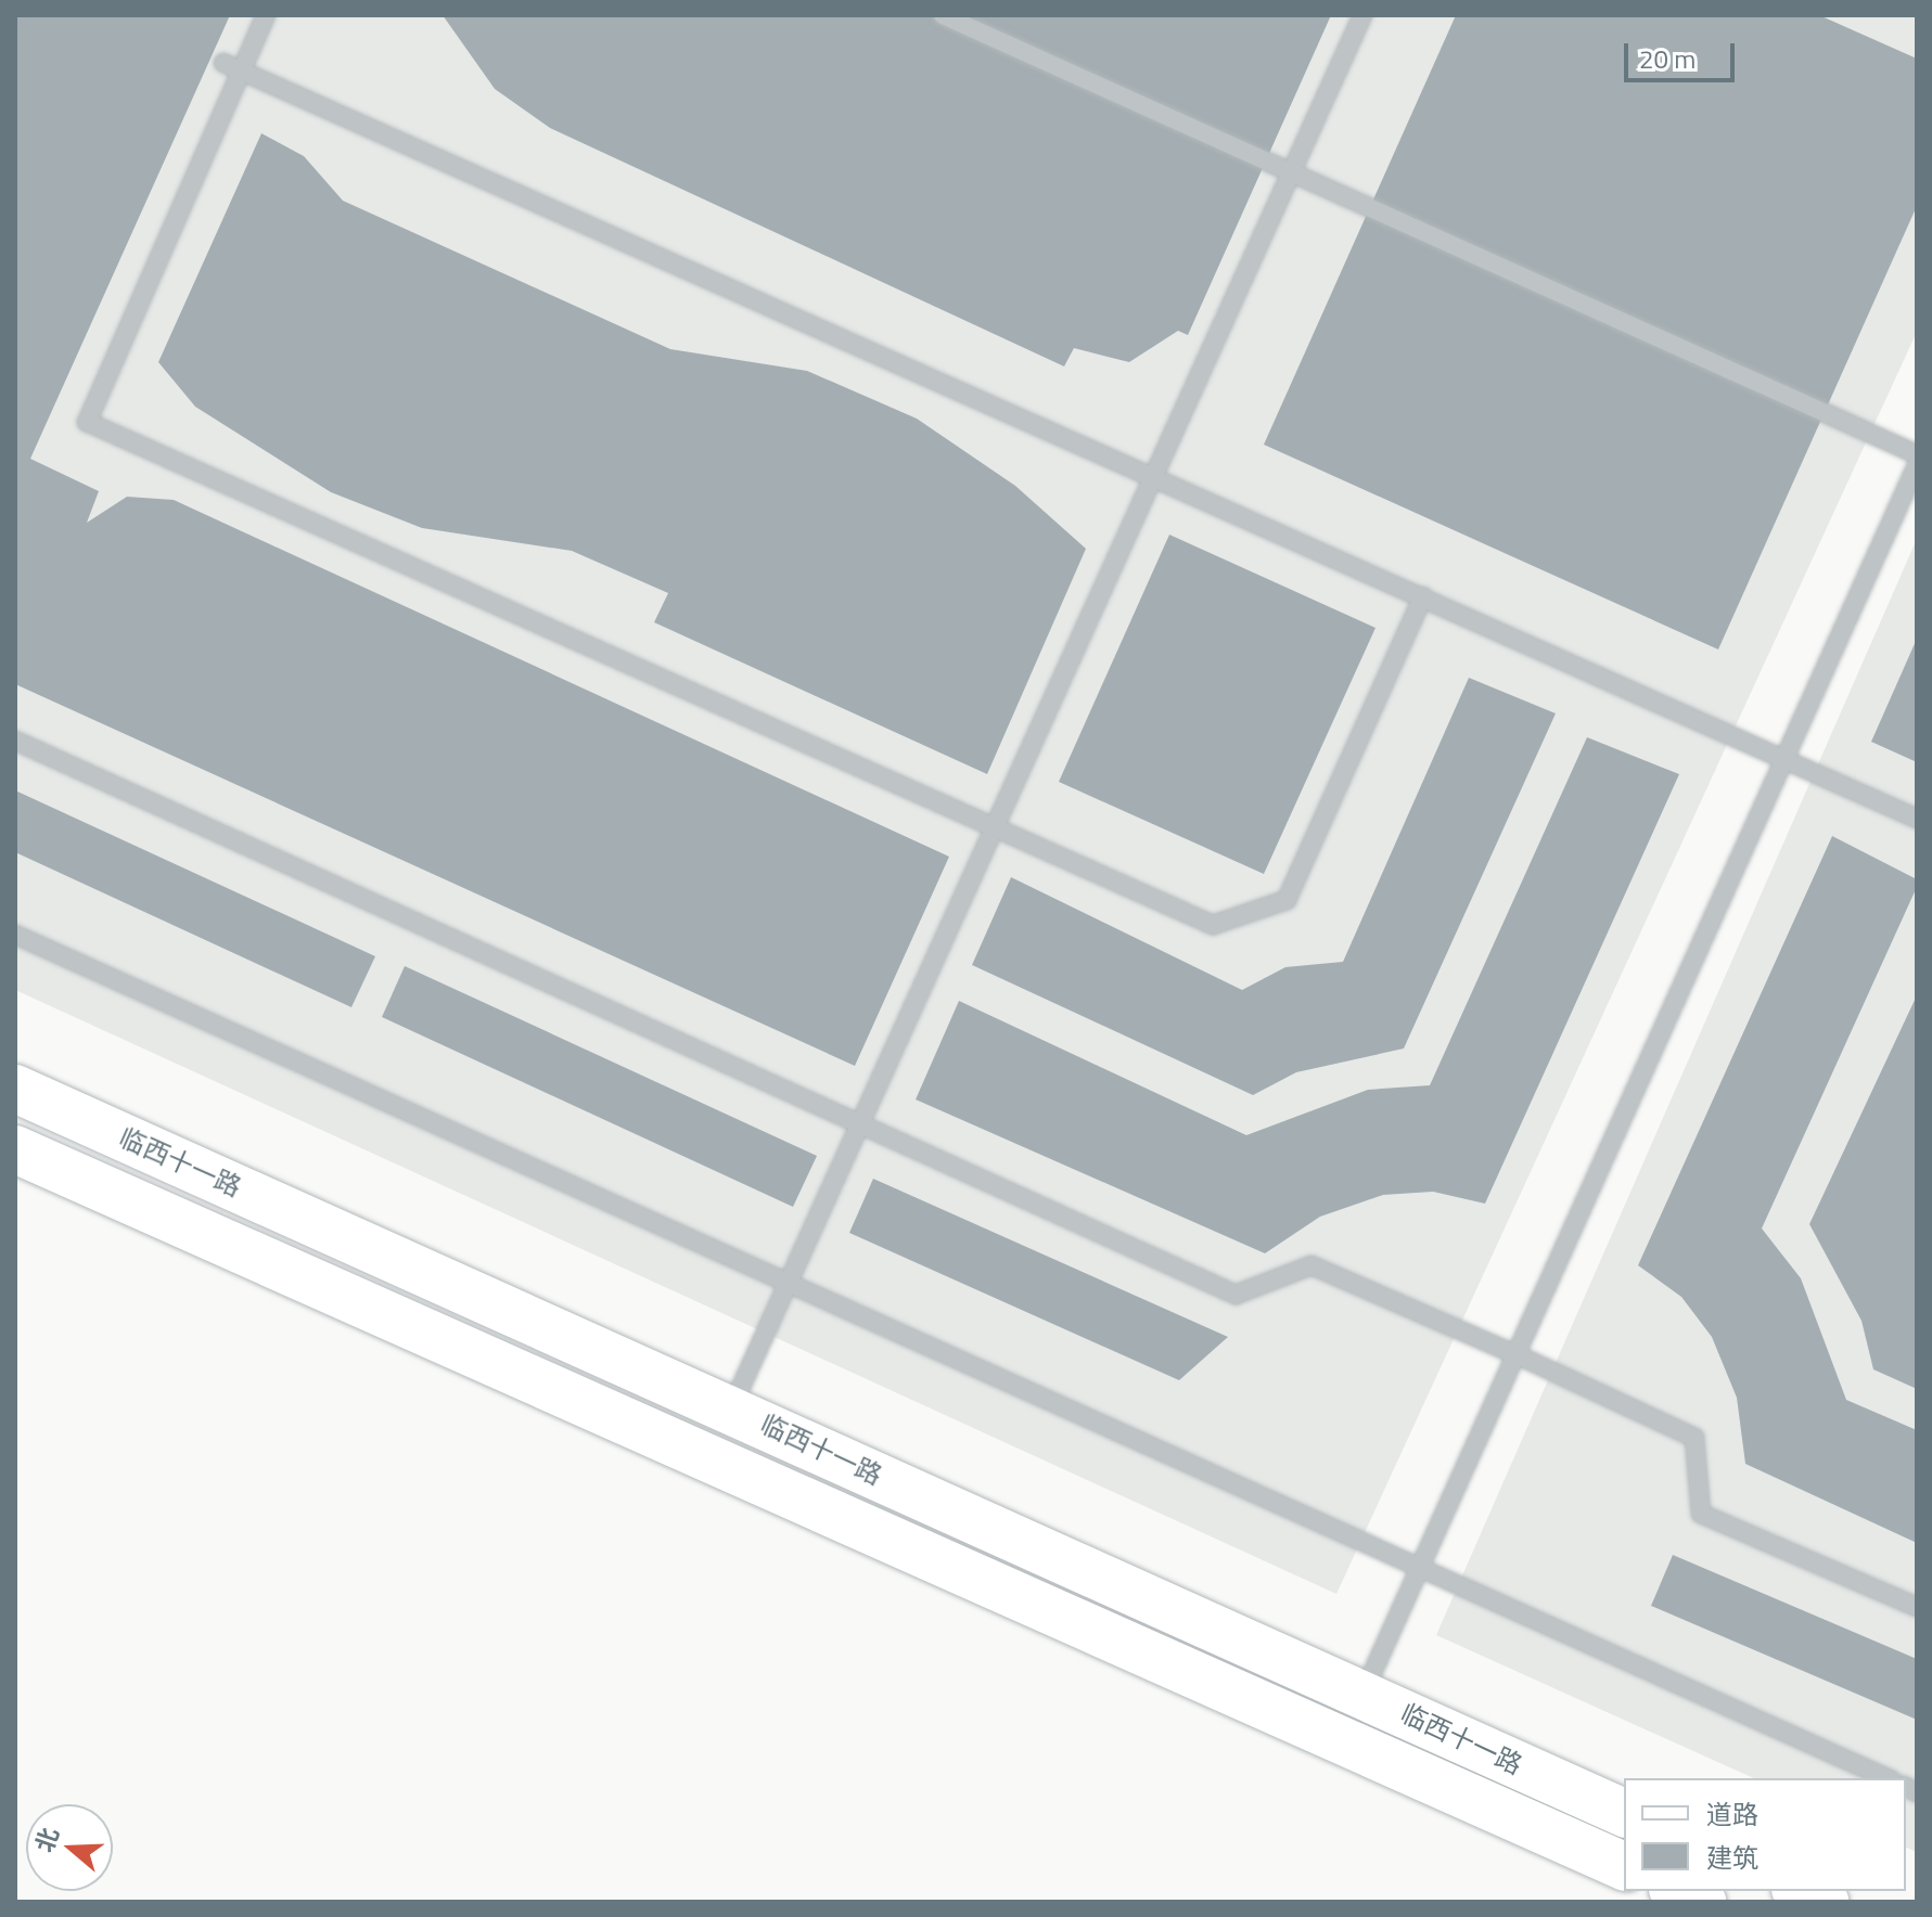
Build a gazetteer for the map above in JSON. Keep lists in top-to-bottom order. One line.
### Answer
{"streets":{"main road":["临西十一路"]},"legend":["道路","建筑"],"scale_bar":"20 m","north":"left"}
